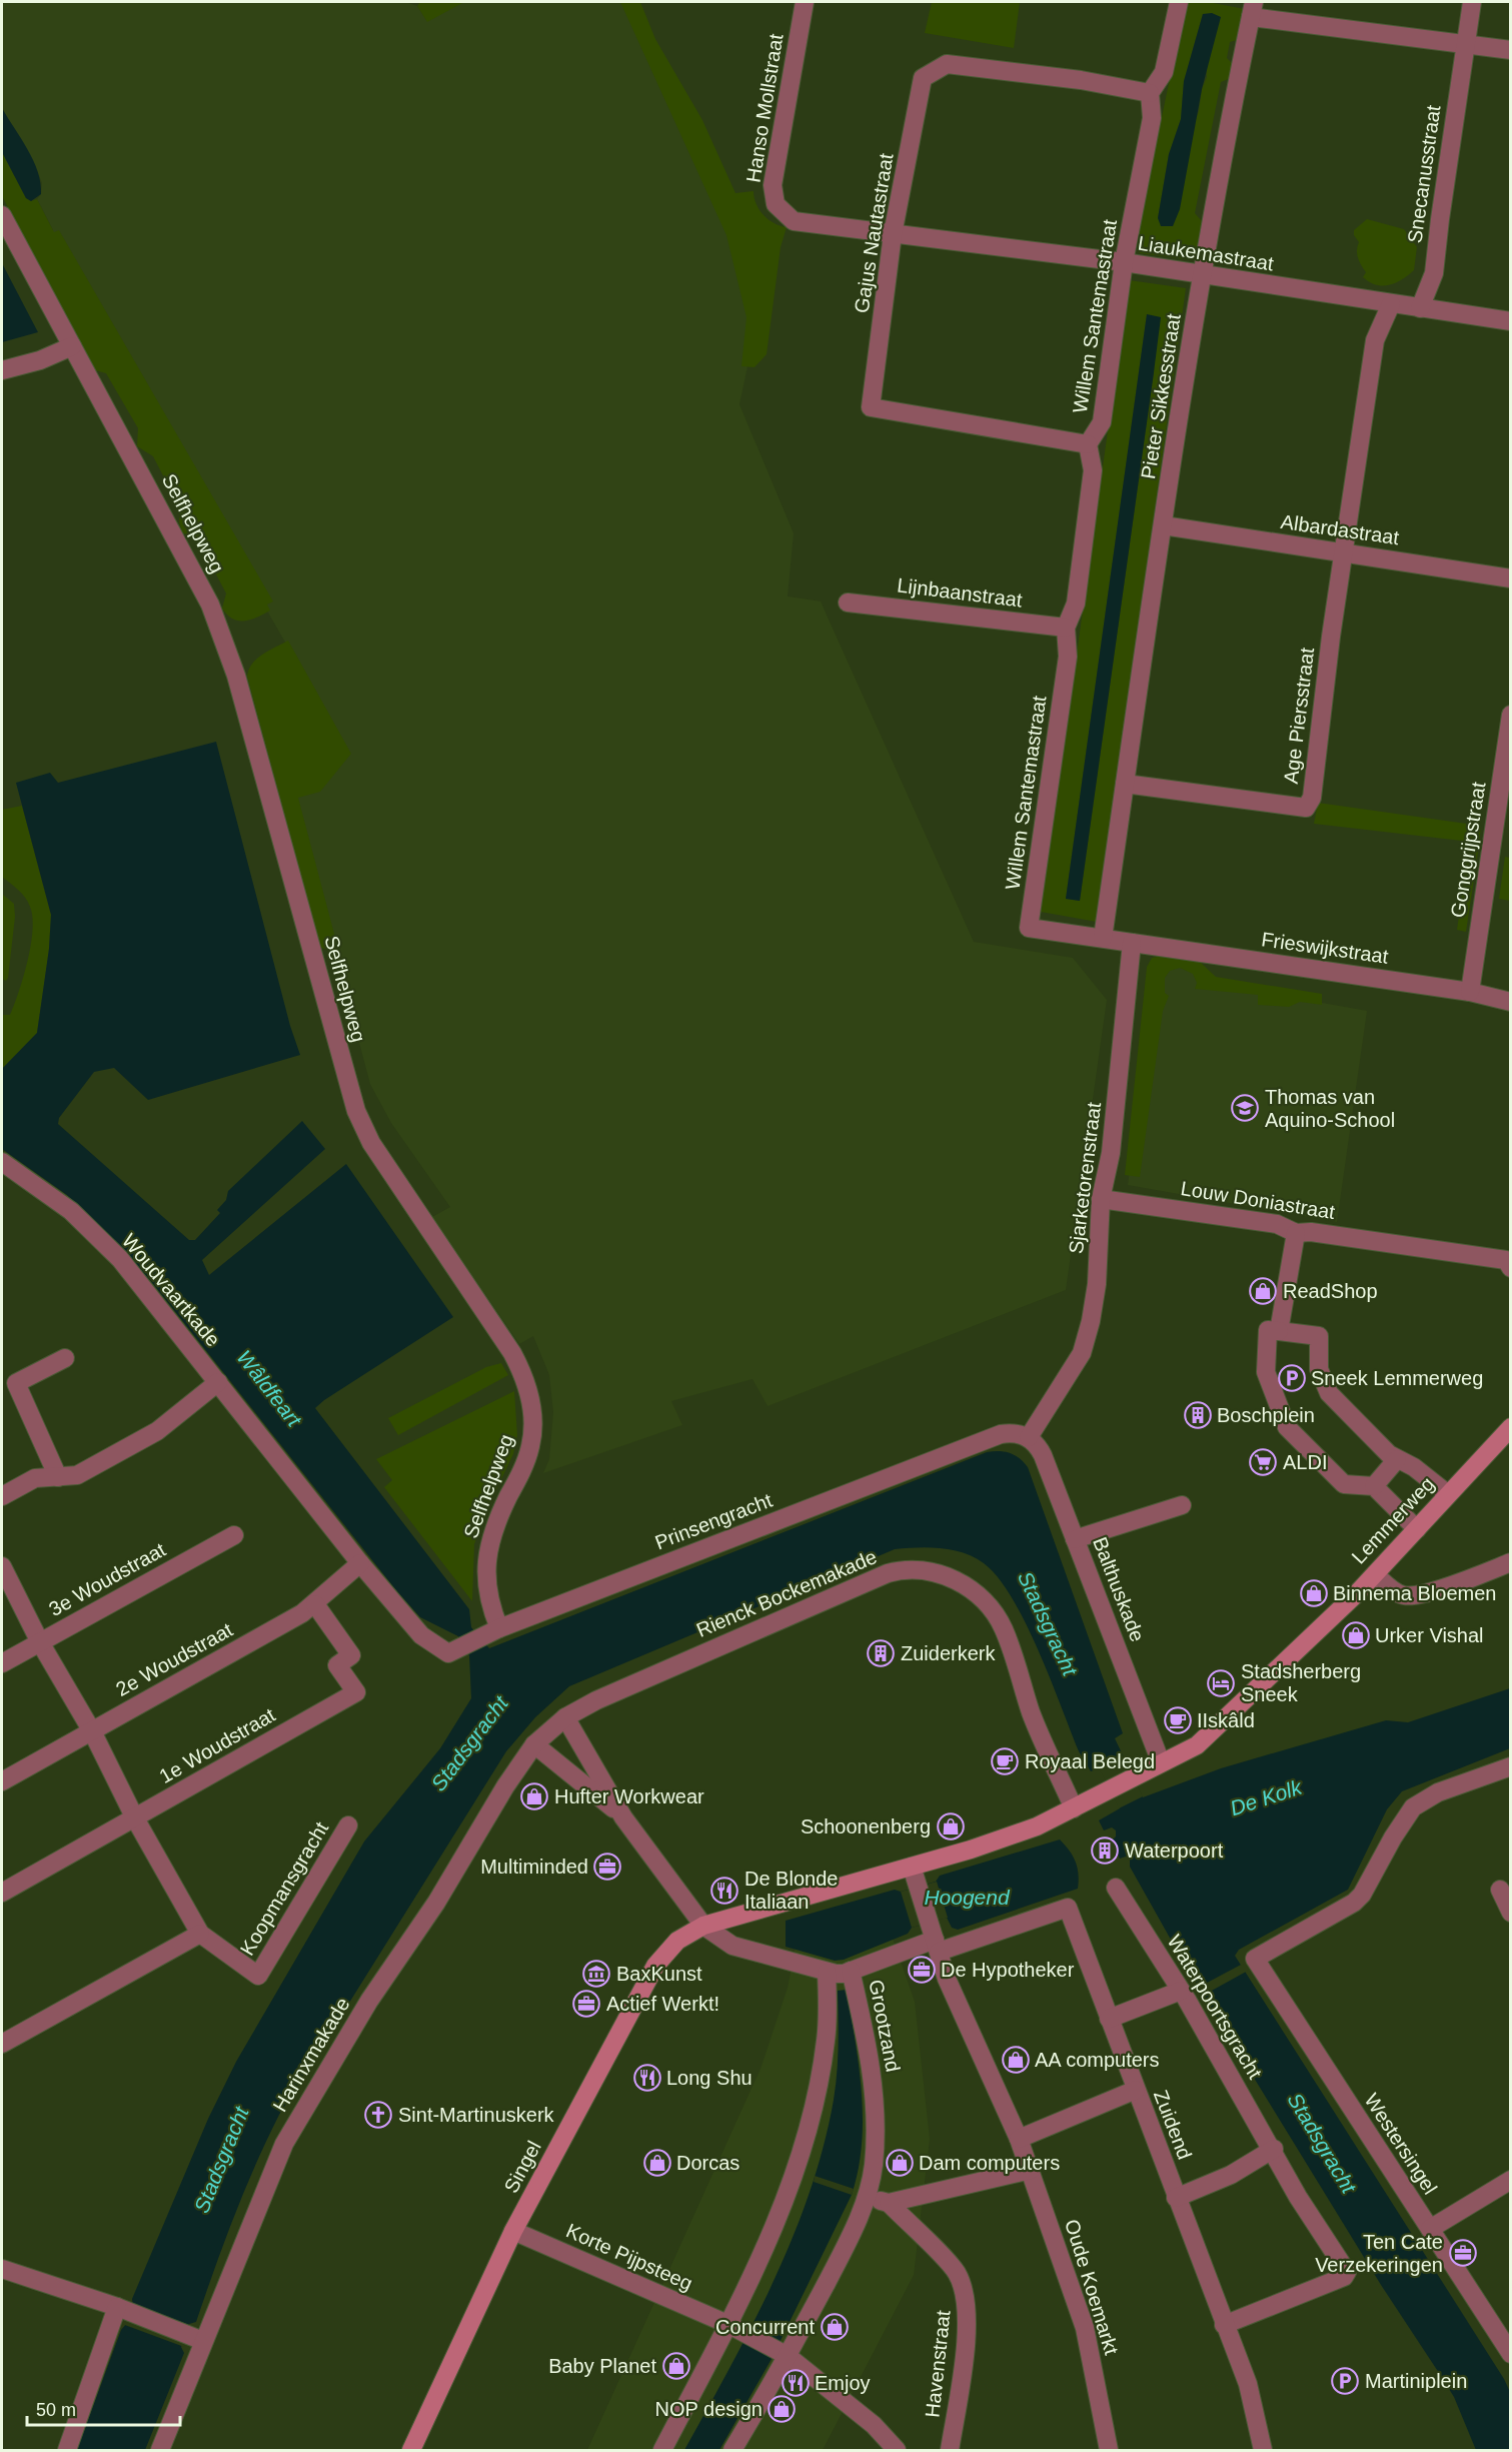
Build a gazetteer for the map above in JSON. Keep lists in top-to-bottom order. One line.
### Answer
{"streets":{"main road":["Lemmerweg","Singel"],"street":["Hanso Mollstraat","Snecanusstraat","Gajus Nautastraat","Liaukemastraat","Willem Santemastraat","Pieter Sikkesstraat","Selfhelpweg","Albardastraat","Lijnbaanstraat","Age Piersstraat","Gonggrijpstraat","Frieswijkstraat","Sjarketorenstraat","Louw Doniastraat","Woudvaartkade","Prinsengracht","3e Woudstraat","Balthuskade","Rienck Bockemakade","2e Woudstraat","1e Woudstraat","Koopmansgracht","Waterpoortsgracht","Grootzand","Harinxmakade","Zuidend","Westersingel","Korte Pijpsteeg","Oude Koemarkt","Havenstraat"]},"crossings":[["Hanso Mollstraat","Gajus Nautastraat"],["Hanso Mollstraat","Liaukemastraat"],["Snecanusstraat","Liaukemastraat"],["Snecanusstraat","Pieter Sikkesstraat"],["Gajus Nautastraat","Liaukemastraat"],["Gajus Nautastraat","Willem Santemastraat"],["Liaukemastraat","Willem Santemastraat"],["Liaukemastraat","Pieter Sikkesstraat"],["Willem Santemastraat","Pieter Sikkesstraat"],["Willem Santemastraat","Lijnbaanstraat"],["Willem Santemastraat","Frieswijkstraat"],["Willem Santemastraat","Sjarketorenstraat"],["Pieter Sikkesstraat","Albardastraat"],["Pieter Sikkesstraat","Age Piersstraat"],["Selfhelpweg","Prinsengracht"],["Albardastraat","Age Piersstraat"],["Gonggrijpstraat","Frieswijkstraat"],["Frieswijkstraat","Sjarketorenstraat"],["Sjarketorenstraat","Louw Doniastraat"],["Sjarketorenstraat","Prinsengracht"],["Sjarketorenstraat","Balthuskade"],["Woudvaartkade","Prinsengracht"],["Woudvaartkade","2e Woudstraat"],["Lemmerweg","Balthuskade"],["Lemmerweg","Rienck Bockemakade"],["Prinsengracht","Balthuskade"],["Rienck Bockemakade","Harinxmakade"],["2e Woudstraat","1e Woudstraat"],["Waterpoortsgracht","Zuidend"],["Zuidend","Oude Koemarkt"],["Singel","Korte Pijpsteeg"]],"water":["Wâldfeart","Stadsgracht","De Kolk","Hoogend"],"places":{"school or university":["Thomas van Aquino-School"],"shop":["ReadShop","Binnema Bloemen","Urker Vishal","Hufter Workwear","Schoonenberg","AA computers","Dorcas","Dam computers","Concurrent","Baby Planet","NOP design"],"parking":["Sneek Lemmerweg","Martiniplein"],"building":["Boschplein","Zuiderkerk","Waterpoort"],"supermarket":["ALDI"],"hotel":["Stadsherberg Sneek"],"cafe":["IIskâld","Royaal Belegd"],"office":["Multiminded","De Hypotheker","Actief Werkt!","Ten Cate Verzekeringen"],"restaurant":["De Blonde Italiaan","Long Shu","Emjoy"],"museum":["BaxKunst"],"church":["Sint-Martinuskerk"]},"scale_bar":"50 m"}
